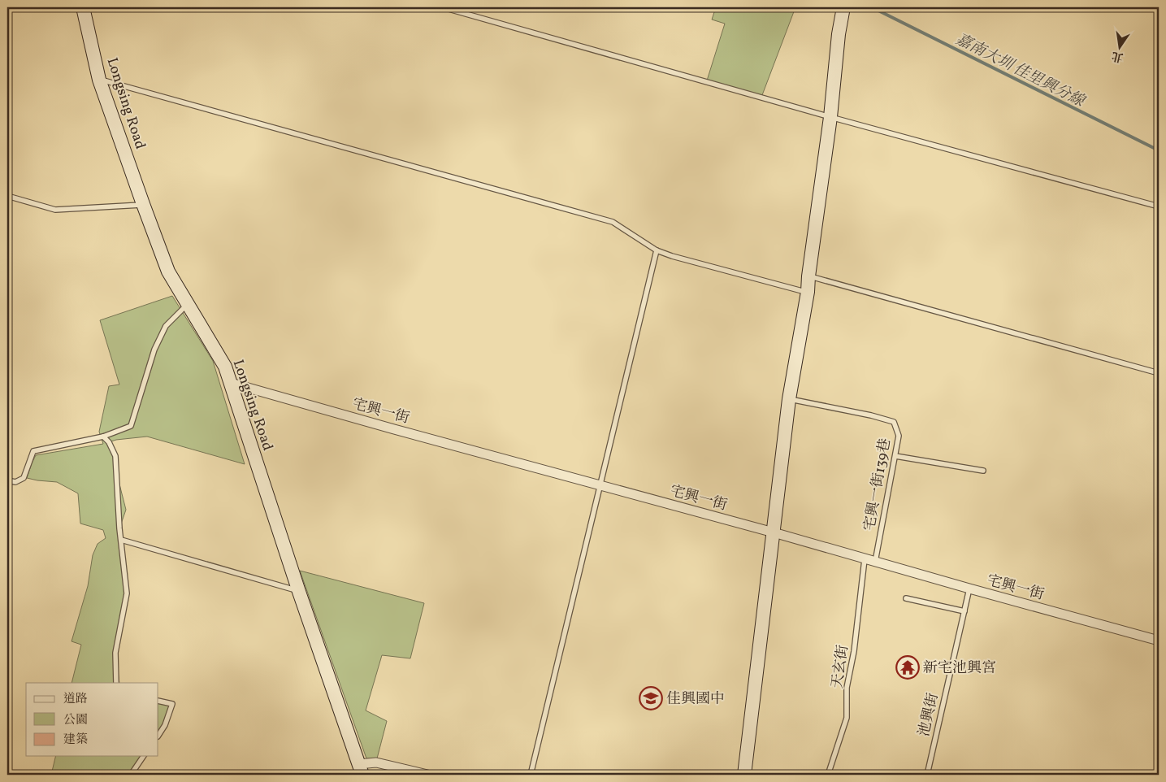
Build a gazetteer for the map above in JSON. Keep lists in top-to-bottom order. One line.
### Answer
{"streets":{"street":["Longsing Road","宅興一街"],"lane":["宅興一街139巷","天玄街","池興街"]},"crossings":[["Longsing Road","宅興一街"],["宅興一街","宅興一街139巷"],["宅興一街","天玄街"],["宅興一街","池興街"]],"water":["嘉南大圳 佳里興分線"],"places":{"temple":["新宅池興宮"],"school or university":["佳興國中"]},"legend":["道路","公園","建築"],"north":"bottom"}
